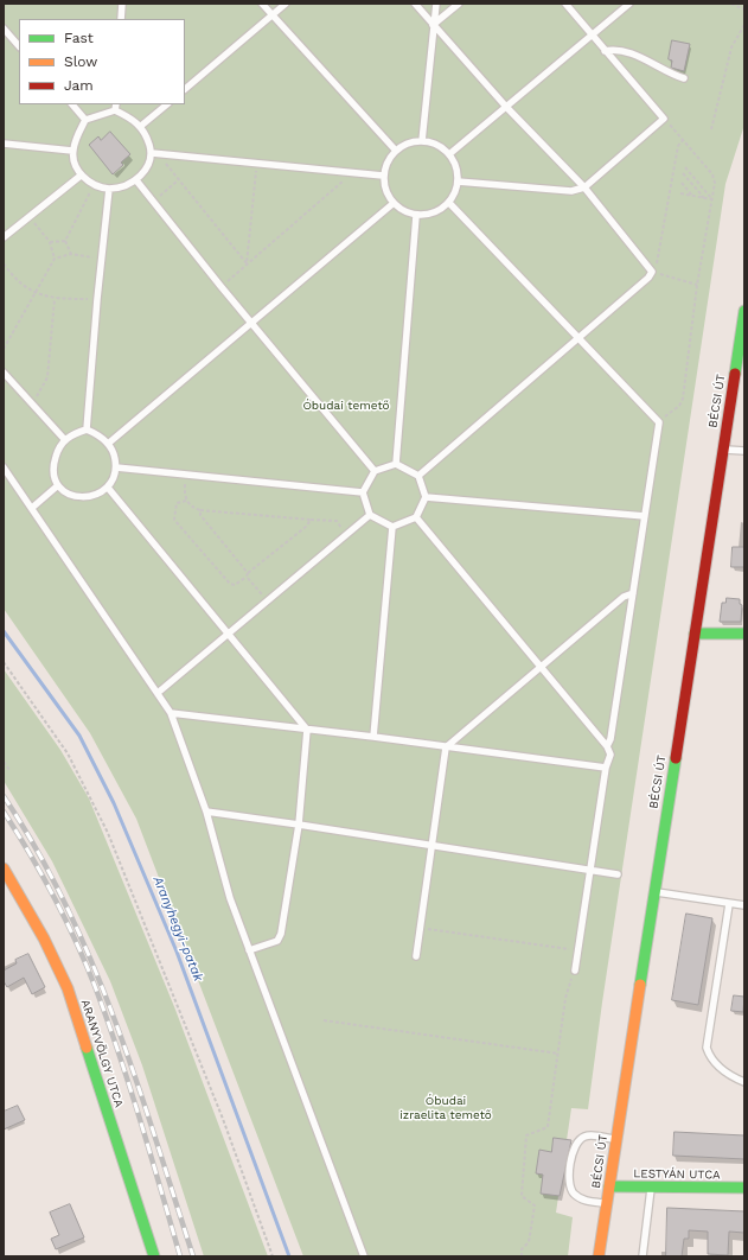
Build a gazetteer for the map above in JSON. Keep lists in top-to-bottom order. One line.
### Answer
{"streets":{"main road":["BÉCSI ÚT","ARANYVÖLGY UTCA","LESTYÁN UTCA"]},"crossings":[["BÉCSI ÚT","LESTYÁN UTCA"]],"water":["Aranyhegyi-patak"],"parks":["Óbudai temető","Óbudai izraelita temető"],"legend":["Fast","Slow","Jam"]}
